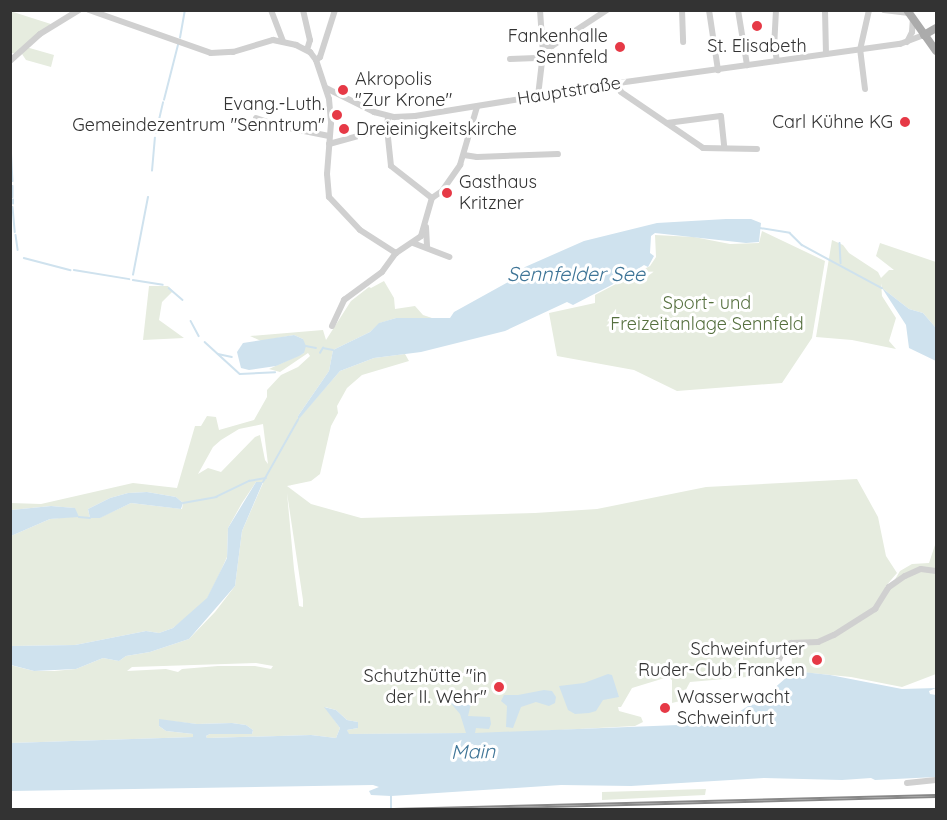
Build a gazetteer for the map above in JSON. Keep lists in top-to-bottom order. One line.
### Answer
{"streets":{"street":["Hauptstraße"]},"water":["Sennfelder See","Main"],"parks":["Sport- und Freizeitanlage Sennfeld"],"places":["St. Elisabeth","Fankenhalle Sennfeld","Akropolis \"Zur Krone\"","Evang.-Luth. Gemeindezentrum \"Senntrum\"","Carl Kühne KG","Dreieinigkeitskirche","Gasthaus Kritzner","Schweinfurter Ruder-Club Franken","Schutzhütte \"in der II. Wehr\"","Wasserwacht Schweinfurt"]}
